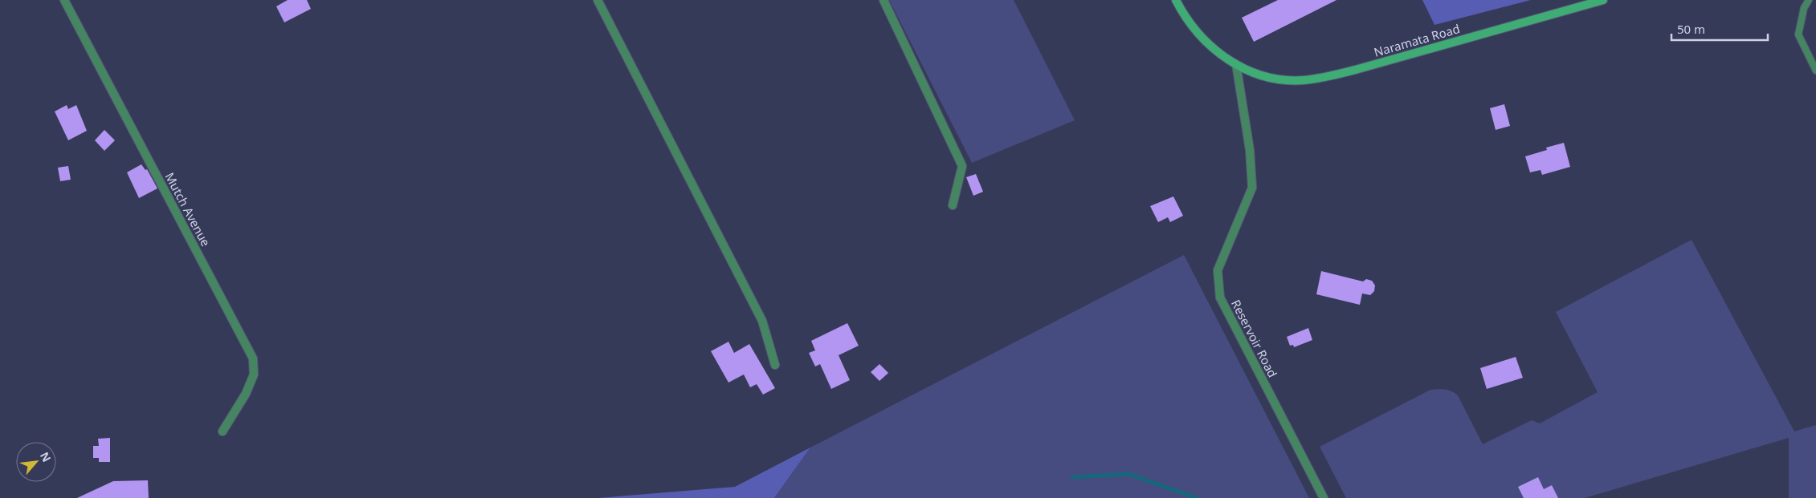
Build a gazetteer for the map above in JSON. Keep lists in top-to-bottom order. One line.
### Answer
{"streets":{"main road":["Naramata Road"],"street":["Mutch Avenue","Reservoir Road"]},"crossings":[["Naramata Road","Reservoir Road"]],"scale_bar":"50 m","north":"top right"}
